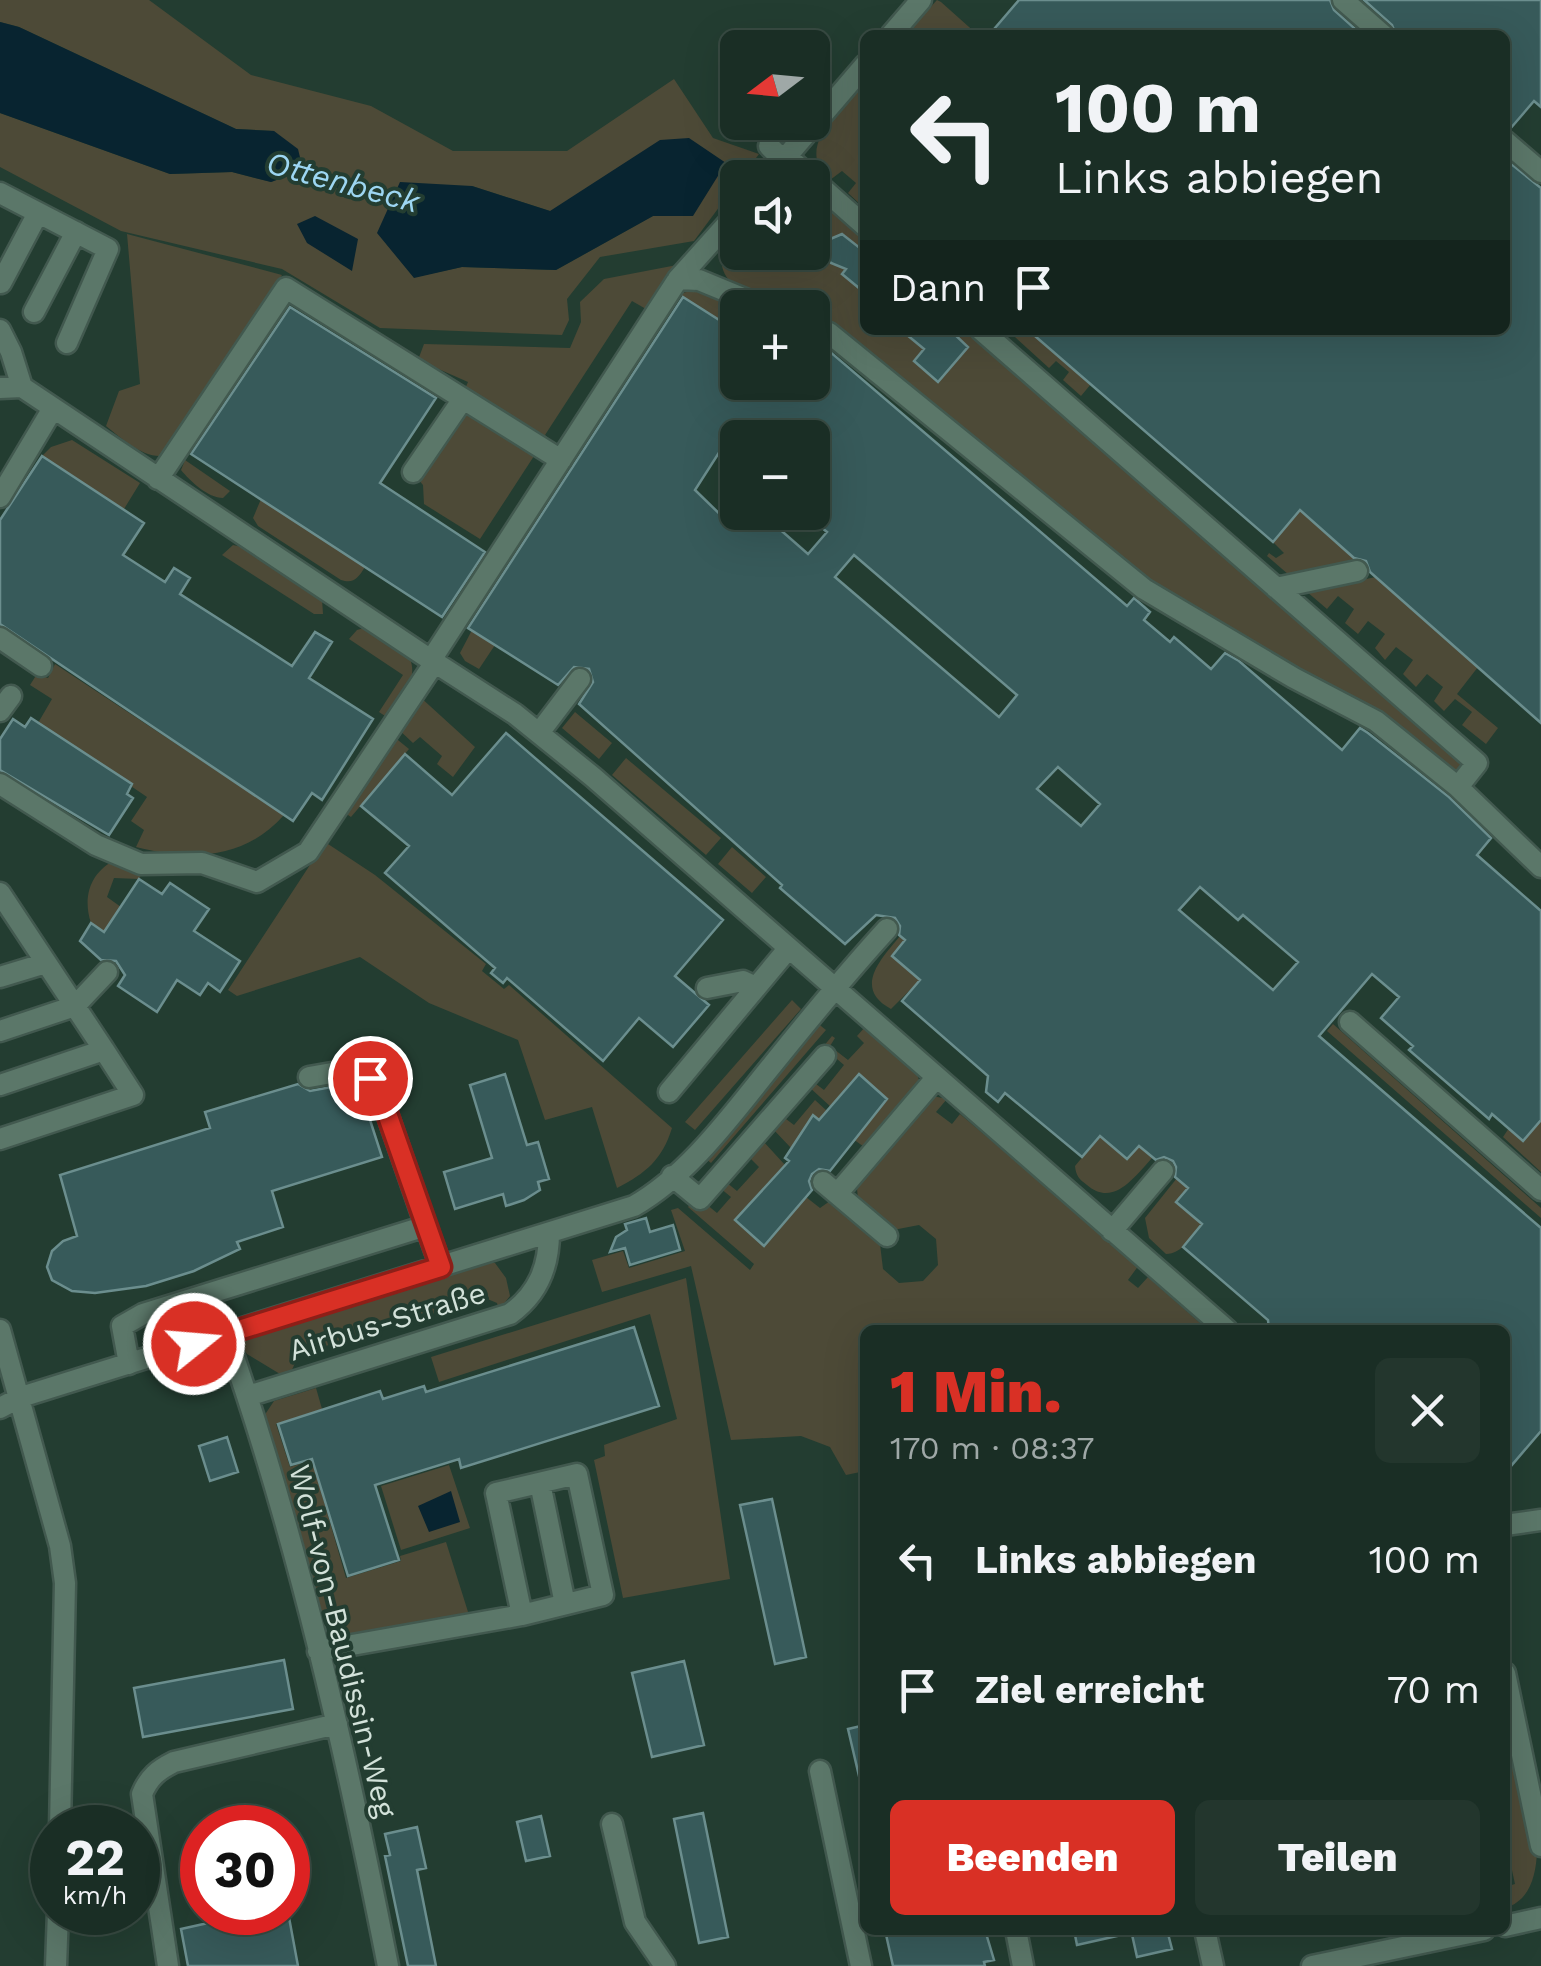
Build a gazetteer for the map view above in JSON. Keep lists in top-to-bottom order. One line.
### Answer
{"streets":{"street":["Airbus-Straße","Wolf-von-Baudissin-Weg"]},"crossings":[["Airbus-Straße","Wolf-von-Baudissin-Weg"]],"water":["Ottenbeck"],"north":"left","page":{"map_buttons":["+","−"],"turn":["100 m","Links abbiegen"],"then":"Dann","heading":["1 Min.","170 m · 08:37"],"list":[{"name":"Links abbiegen","value":"100 m"},{"name":"Ziel erreicht","value":"70 m"}],"buttons":["Beenden","Teilen"],"speed":"22 km/h","limit":"30"}}
